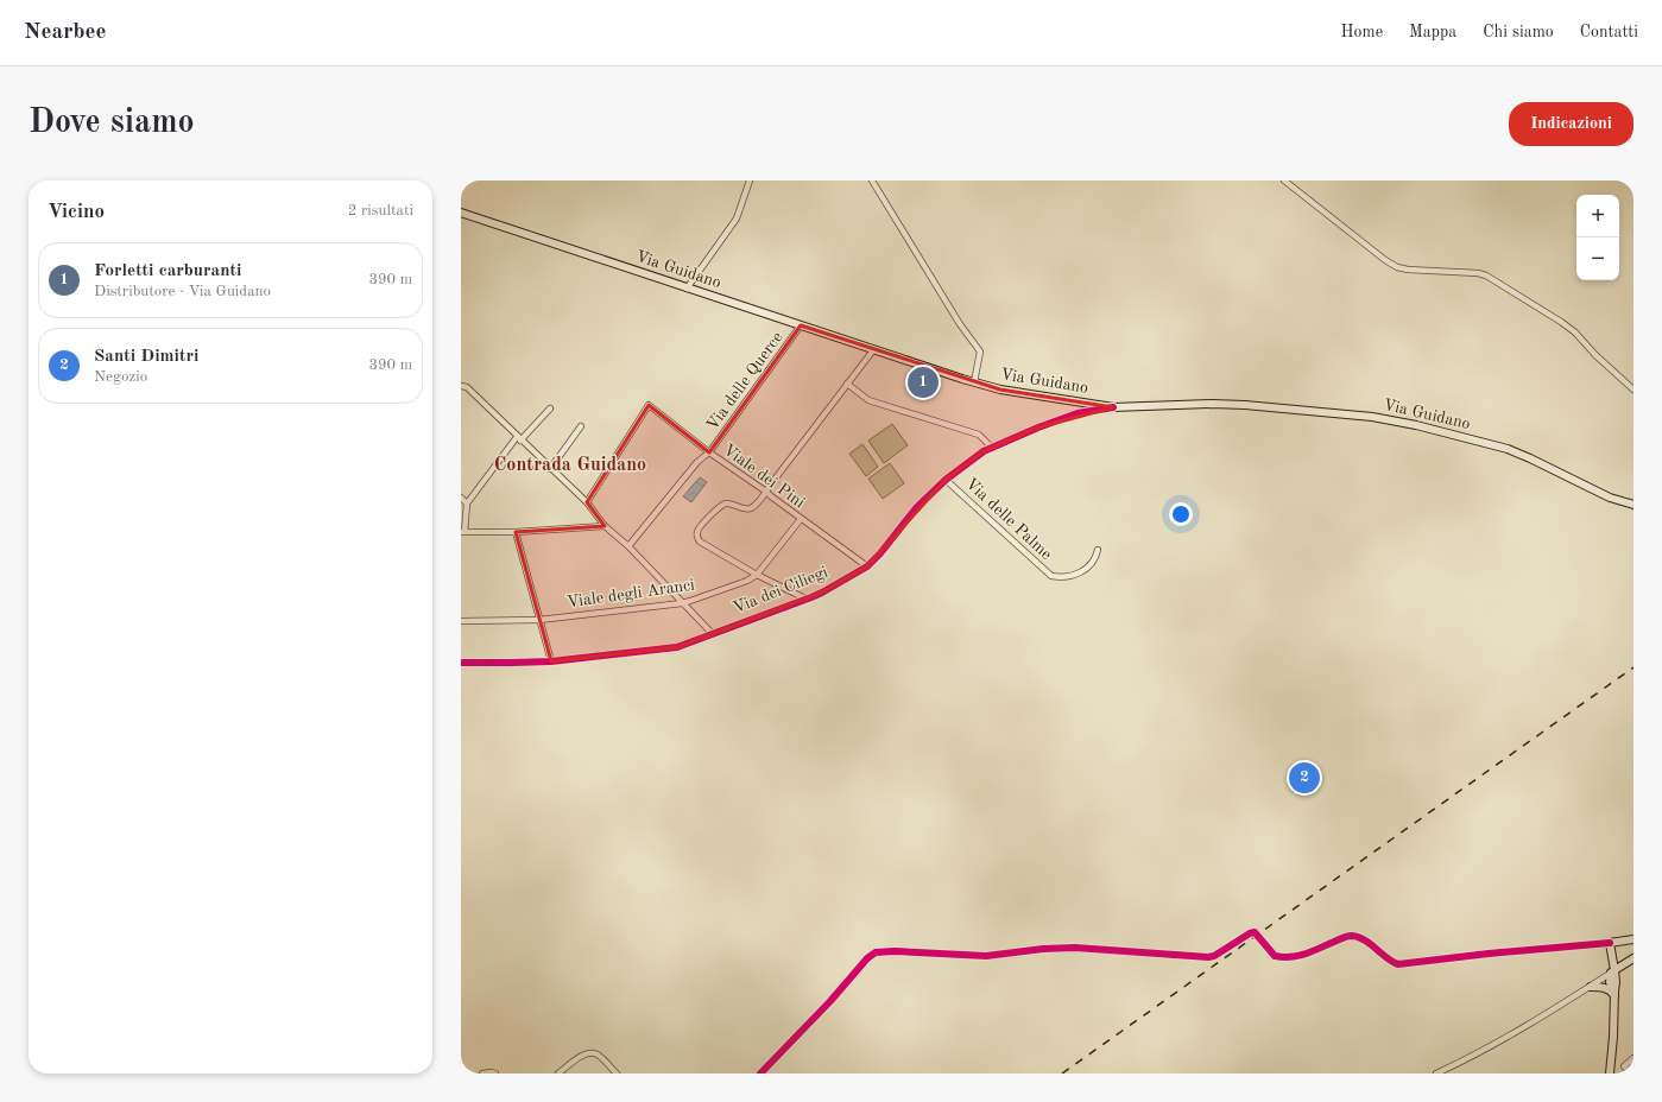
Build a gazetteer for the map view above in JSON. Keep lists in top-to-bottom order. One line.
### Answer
{"streets":{"main road":["Via Guidano"],"street":["Via delle Querce","Viale dei Pini","Via delle Palme","Via dei Ciliegi","Viale degli Aranci"]},"crossings":[["Via Guidano","Via delle Querce"],["Via Guidano","Via dei Ciliegi"],["Via delle Querce","Viale dei Pini"],["Viale dei Pini","Via dei Ciliegi"],["Viale dei Pini","Viale degli Aranci"],["Via delle Palme","Via dei Ciliegi"]],"districts":["Contrada Guidano"],"page":{"header":"Nearbee","nav":["Home","Mappa","Chi siamo","Contatti"],"buttons":"Indicazioni","title":"Dove siamo","heading":["Vicino","2 risultati"],"map_buttons":["+","−"],"list":[{"mark":"1","name":"Forletti carburanti","note":"Distributore · Via Guidano","value":"390 m"},{"mark":"2","name":"Santi Dimitri","note":"Negozio","value":"390 m"}],"pins":["1","2"]}}
